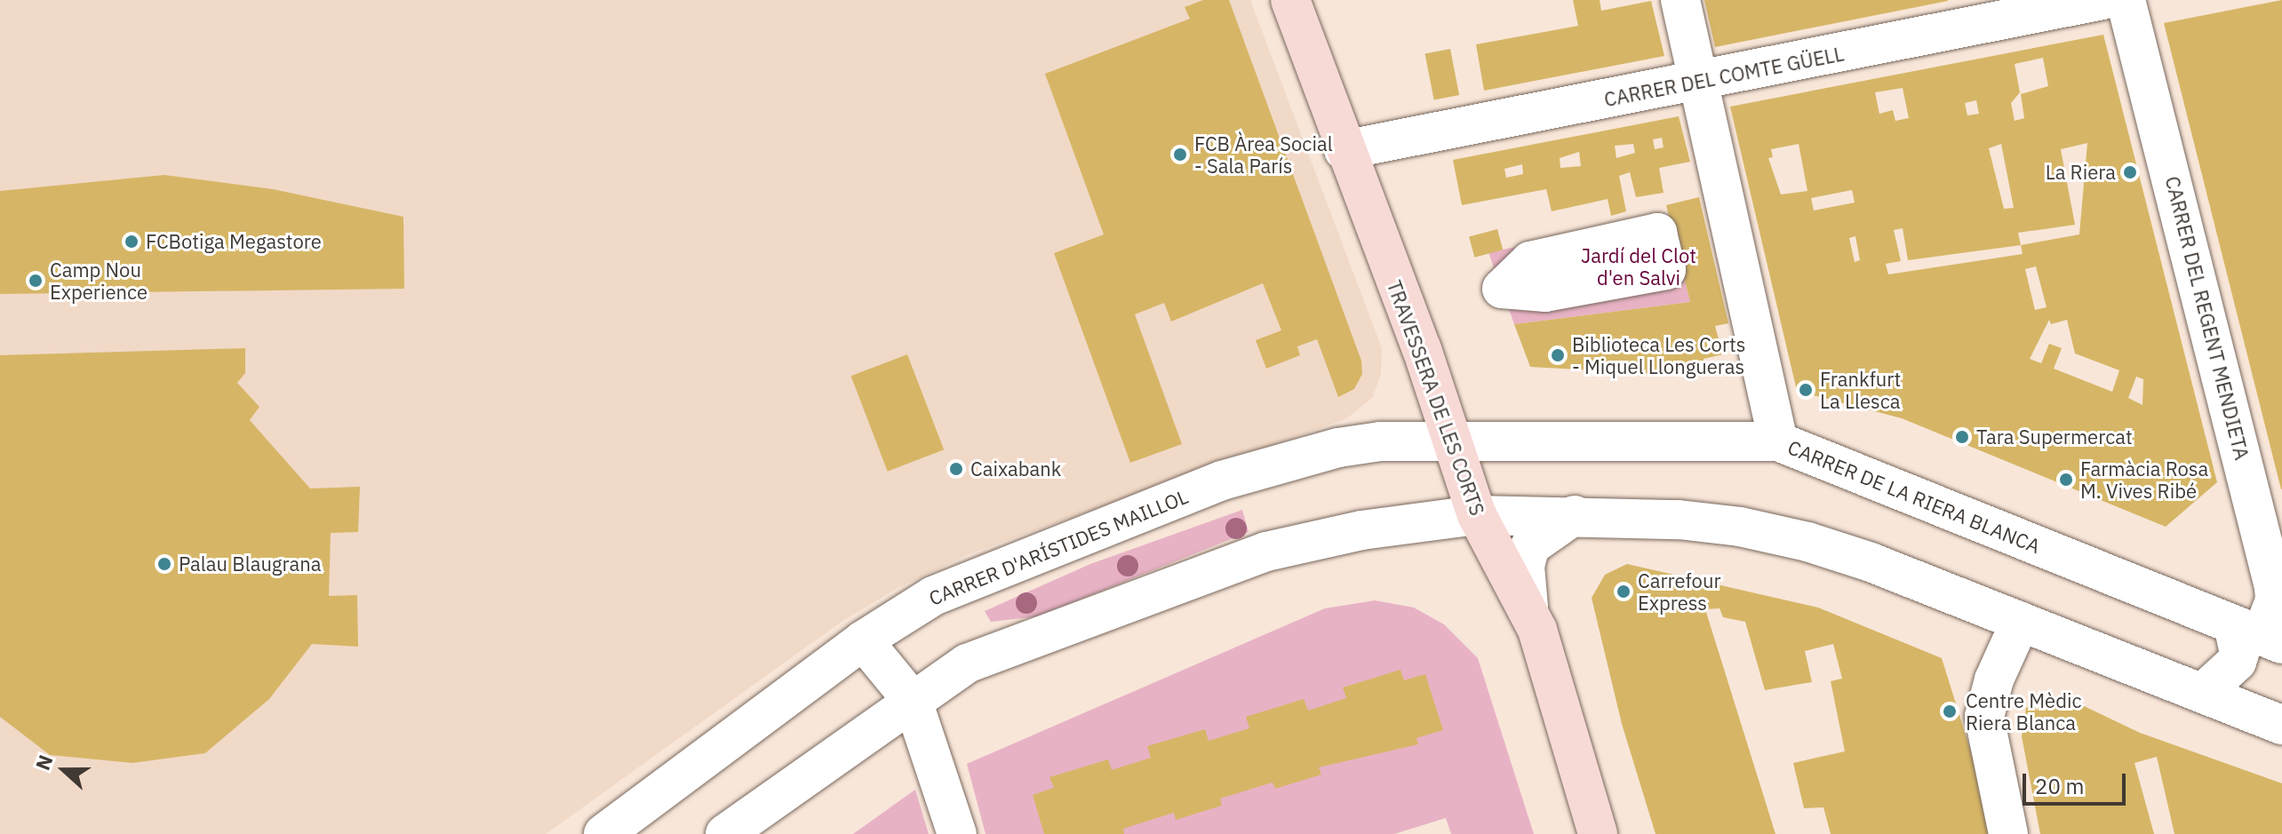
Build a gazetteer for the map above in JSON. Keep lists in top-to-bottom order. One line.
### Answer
{"streets":{"main road":["TRAVESSERA DE LES CORTS"],"street":["CARRER DEL COMTE GÜELL","CARRER DEL REGENT MENDIETA","CARRER DE LA RIERA BLANCA","CARRER D'ARÍSTIDES MAILLOL"]},"crossings":[["CARRER DEL COMTE GÜELL","TRAVESSERA DE LES CORTS"],["CARRER DEL REGENT MENDIETA","CARRER DE LA RIERA BLANCA"],["TRAVESSERA DE LES CORTS","CARRER DE LA RIERA BLANCA"],["TRAVESSERA DE LES CORTS","CARRER D'ARÍSTIDES MAILLOL"],["CARRER DE LA RIERA BLANCA","CARRER D'ARÍSTIDES MAILLOL"]],"parks":["Jardí del Clot d'en Salvi"],"places":["FCB Àrea Social - Sala París","La Riera","FCBotiga Megastore","Camp Nou Experience","Biblioteca Les Corts - Miquel Llongueras","Frankfurt La Llesca","Tara Supermercat","Caixabank","Farmàcia Rosa M. Vives Ribé","Palau Blaugrana","Carrefour Express","Centre Mèdic Riera Blanca"],"scale_bar":"20 m","north":"left"}
